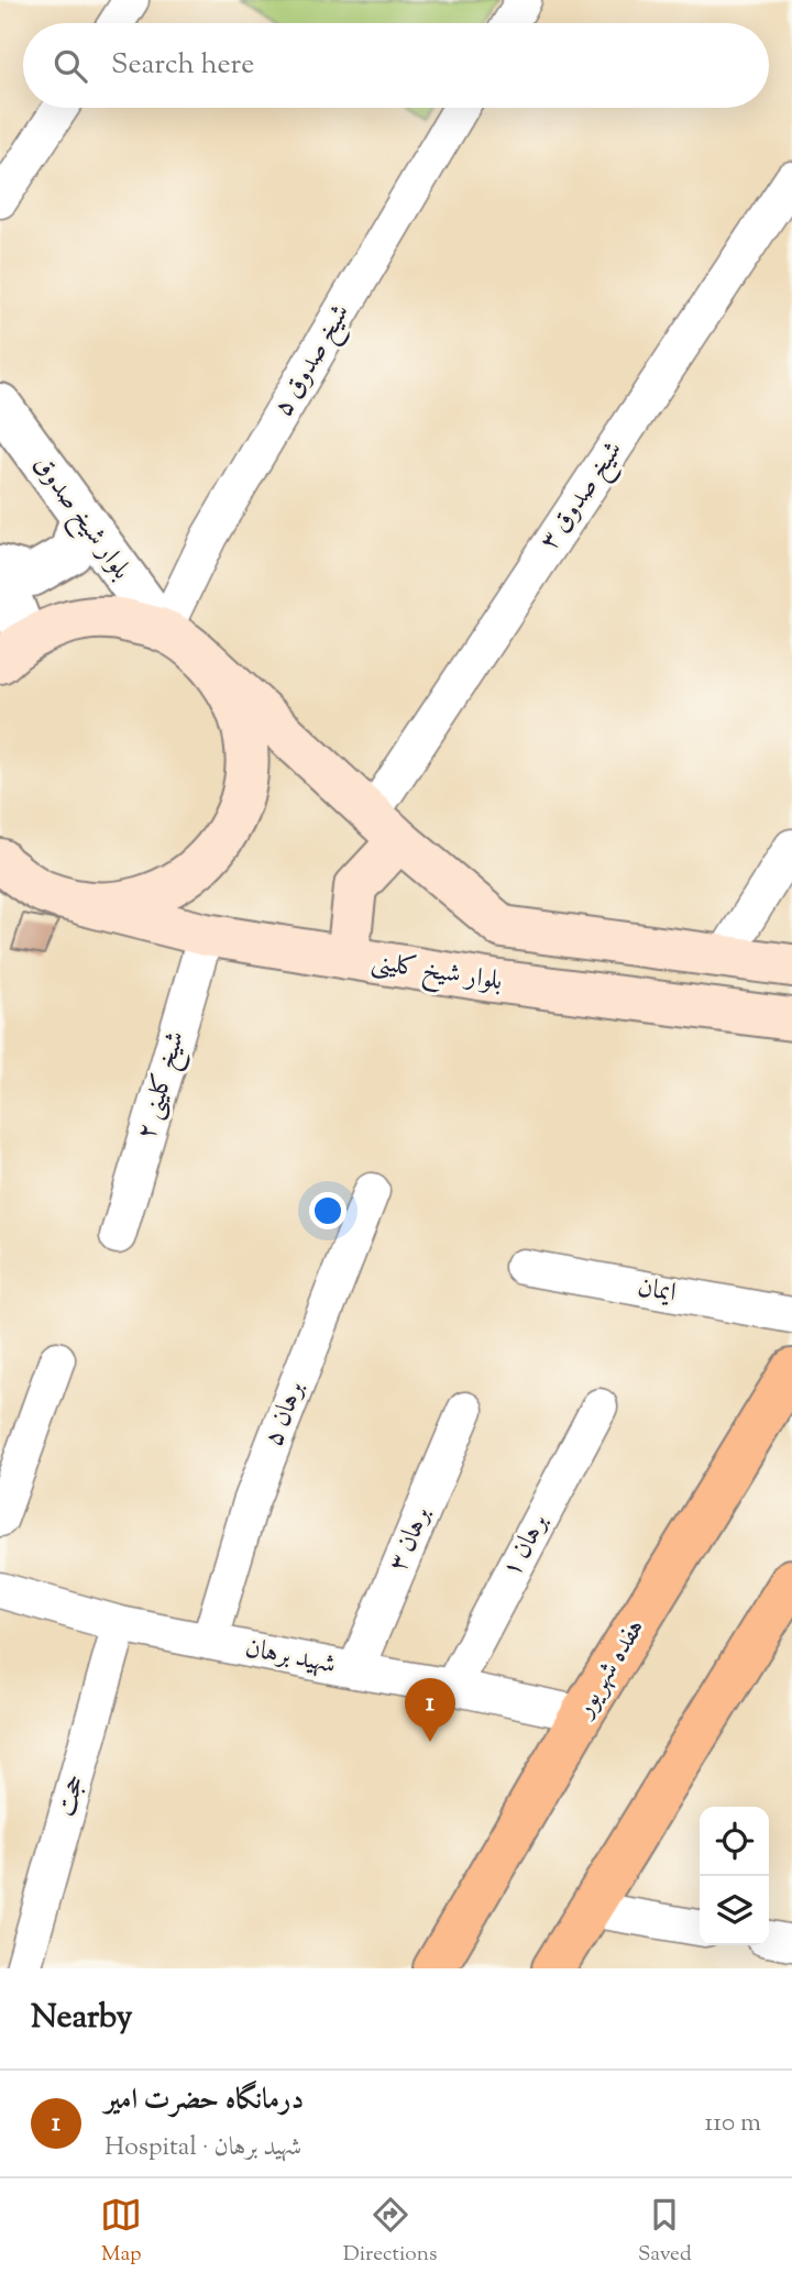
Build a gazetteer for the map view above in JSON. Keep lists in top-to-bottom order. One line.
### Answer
{"streets":{"main road":["بلوار شیخ کلینی","هفده شهریور"],"street":["شیخ صدوق ۵","شیخ صدوق ۳","بلوار شیخ صدوق","شیخ کلینی ۲","ایمان","برهان ۵","برهان ۳","برهان ۱","شهید برهان","حجت"]},"crossings":[["شیخ صدوق ۵","بلوار شیخ صدوق"],["شیخ صدوق ۳","بلوار شیخ کلینی"],["بلوار شیخ کلینی","شیخ کلینی ۲"],["برهان ۵","شهید برهان"],["برهان ۳","شهید برهان"],["برهان ۱","شهید برهان"],["شهید برهان","هفده شهریور"],["شهید برهان","حجت"]],"page":{"search":"Search here","pins":"1","heading":"Nearby","list":[{"mark":"1","name":"درمانگاه حضرت امیر","note":"Hospital · شهید برهان","value":"110 m"}],"nav":["Map","Directions","Saved"]}}
